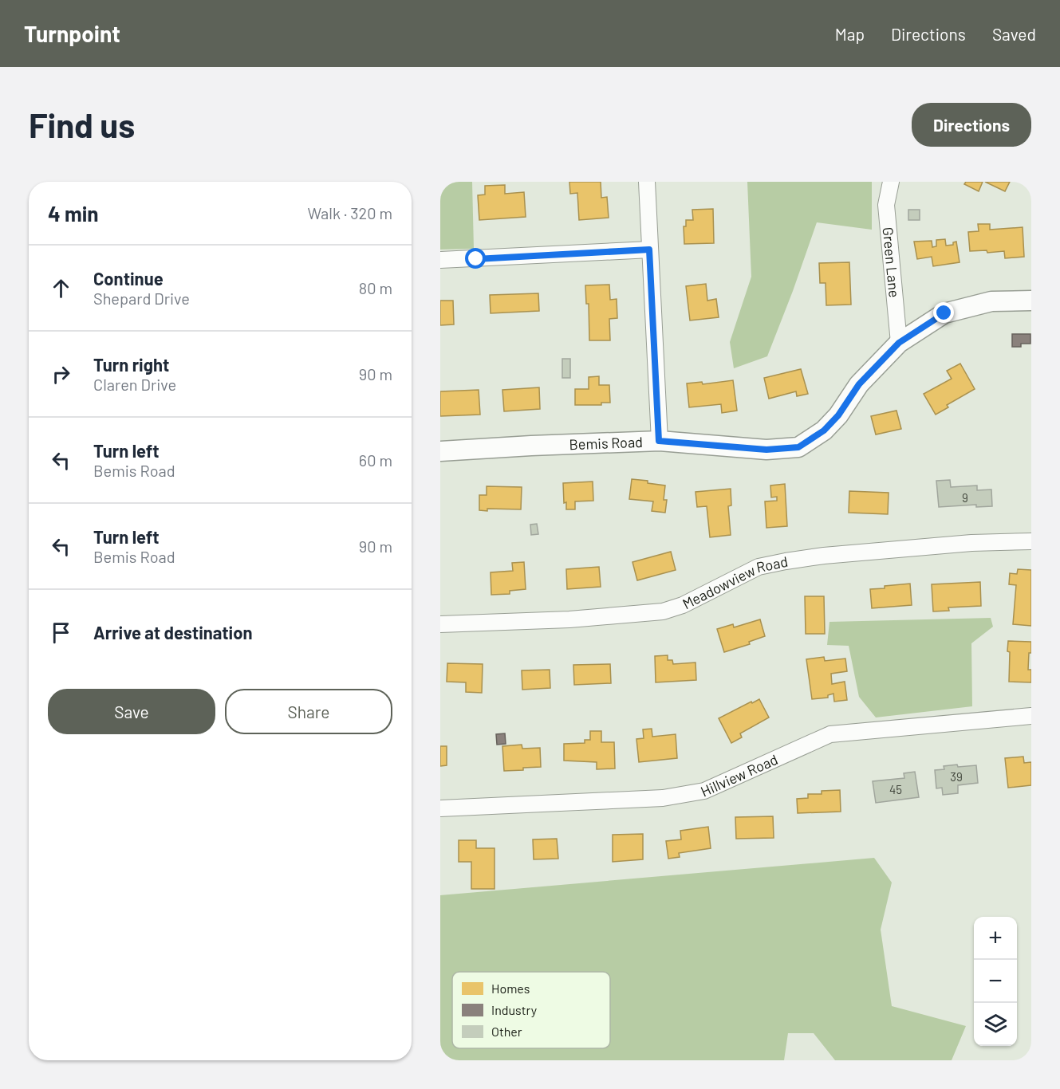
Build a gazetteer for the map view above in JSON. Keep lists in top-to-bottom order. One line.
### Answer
{"streets":{"street":["Green Lane","Bemis Road","Meadowview Road","Hillview Road"]},"crossings":[["Green Lane","Bemis Road"]],"house_numbers":["9","39","45"],"legend":["Homes","Industry","Other"],"page":{"header":"Turnpoint","nav":["Map","Directions","Saved"],"buttons":["Directions",["Save","Share"]],"title":"Find us","heading":["4 min","Walk · 320 m"],"list":[["Continue","Shepard Drive","80 m"],["Turn right","Claren Drive","90 m"],["Turn left","Bemis Road","60 m"],["Turn left","Bemis Road","90 m"],"Arrive at destination"],"map_buttons":["+","−"]}}
